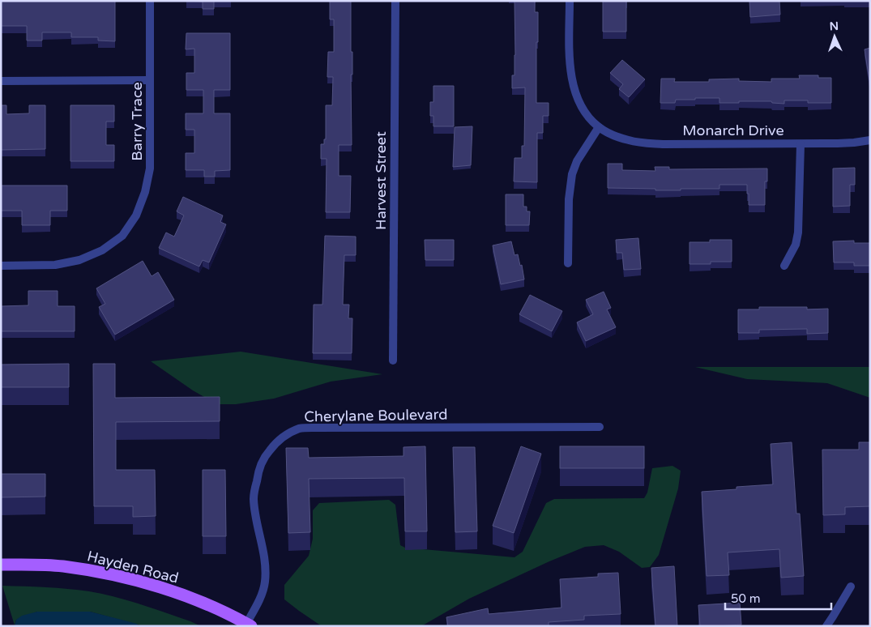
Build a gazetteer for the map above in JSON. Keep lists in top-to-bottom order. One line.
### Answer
{"streets":{"main road":["Hayden Road"],"street":["Barry Trace","Monarch Drive","Harvest Street","Cherylane Boulevard"]},"crossings":[["Cherylane Boulevard","Hayden Road"]],"scale_bar":"50 m","north":"top"}
